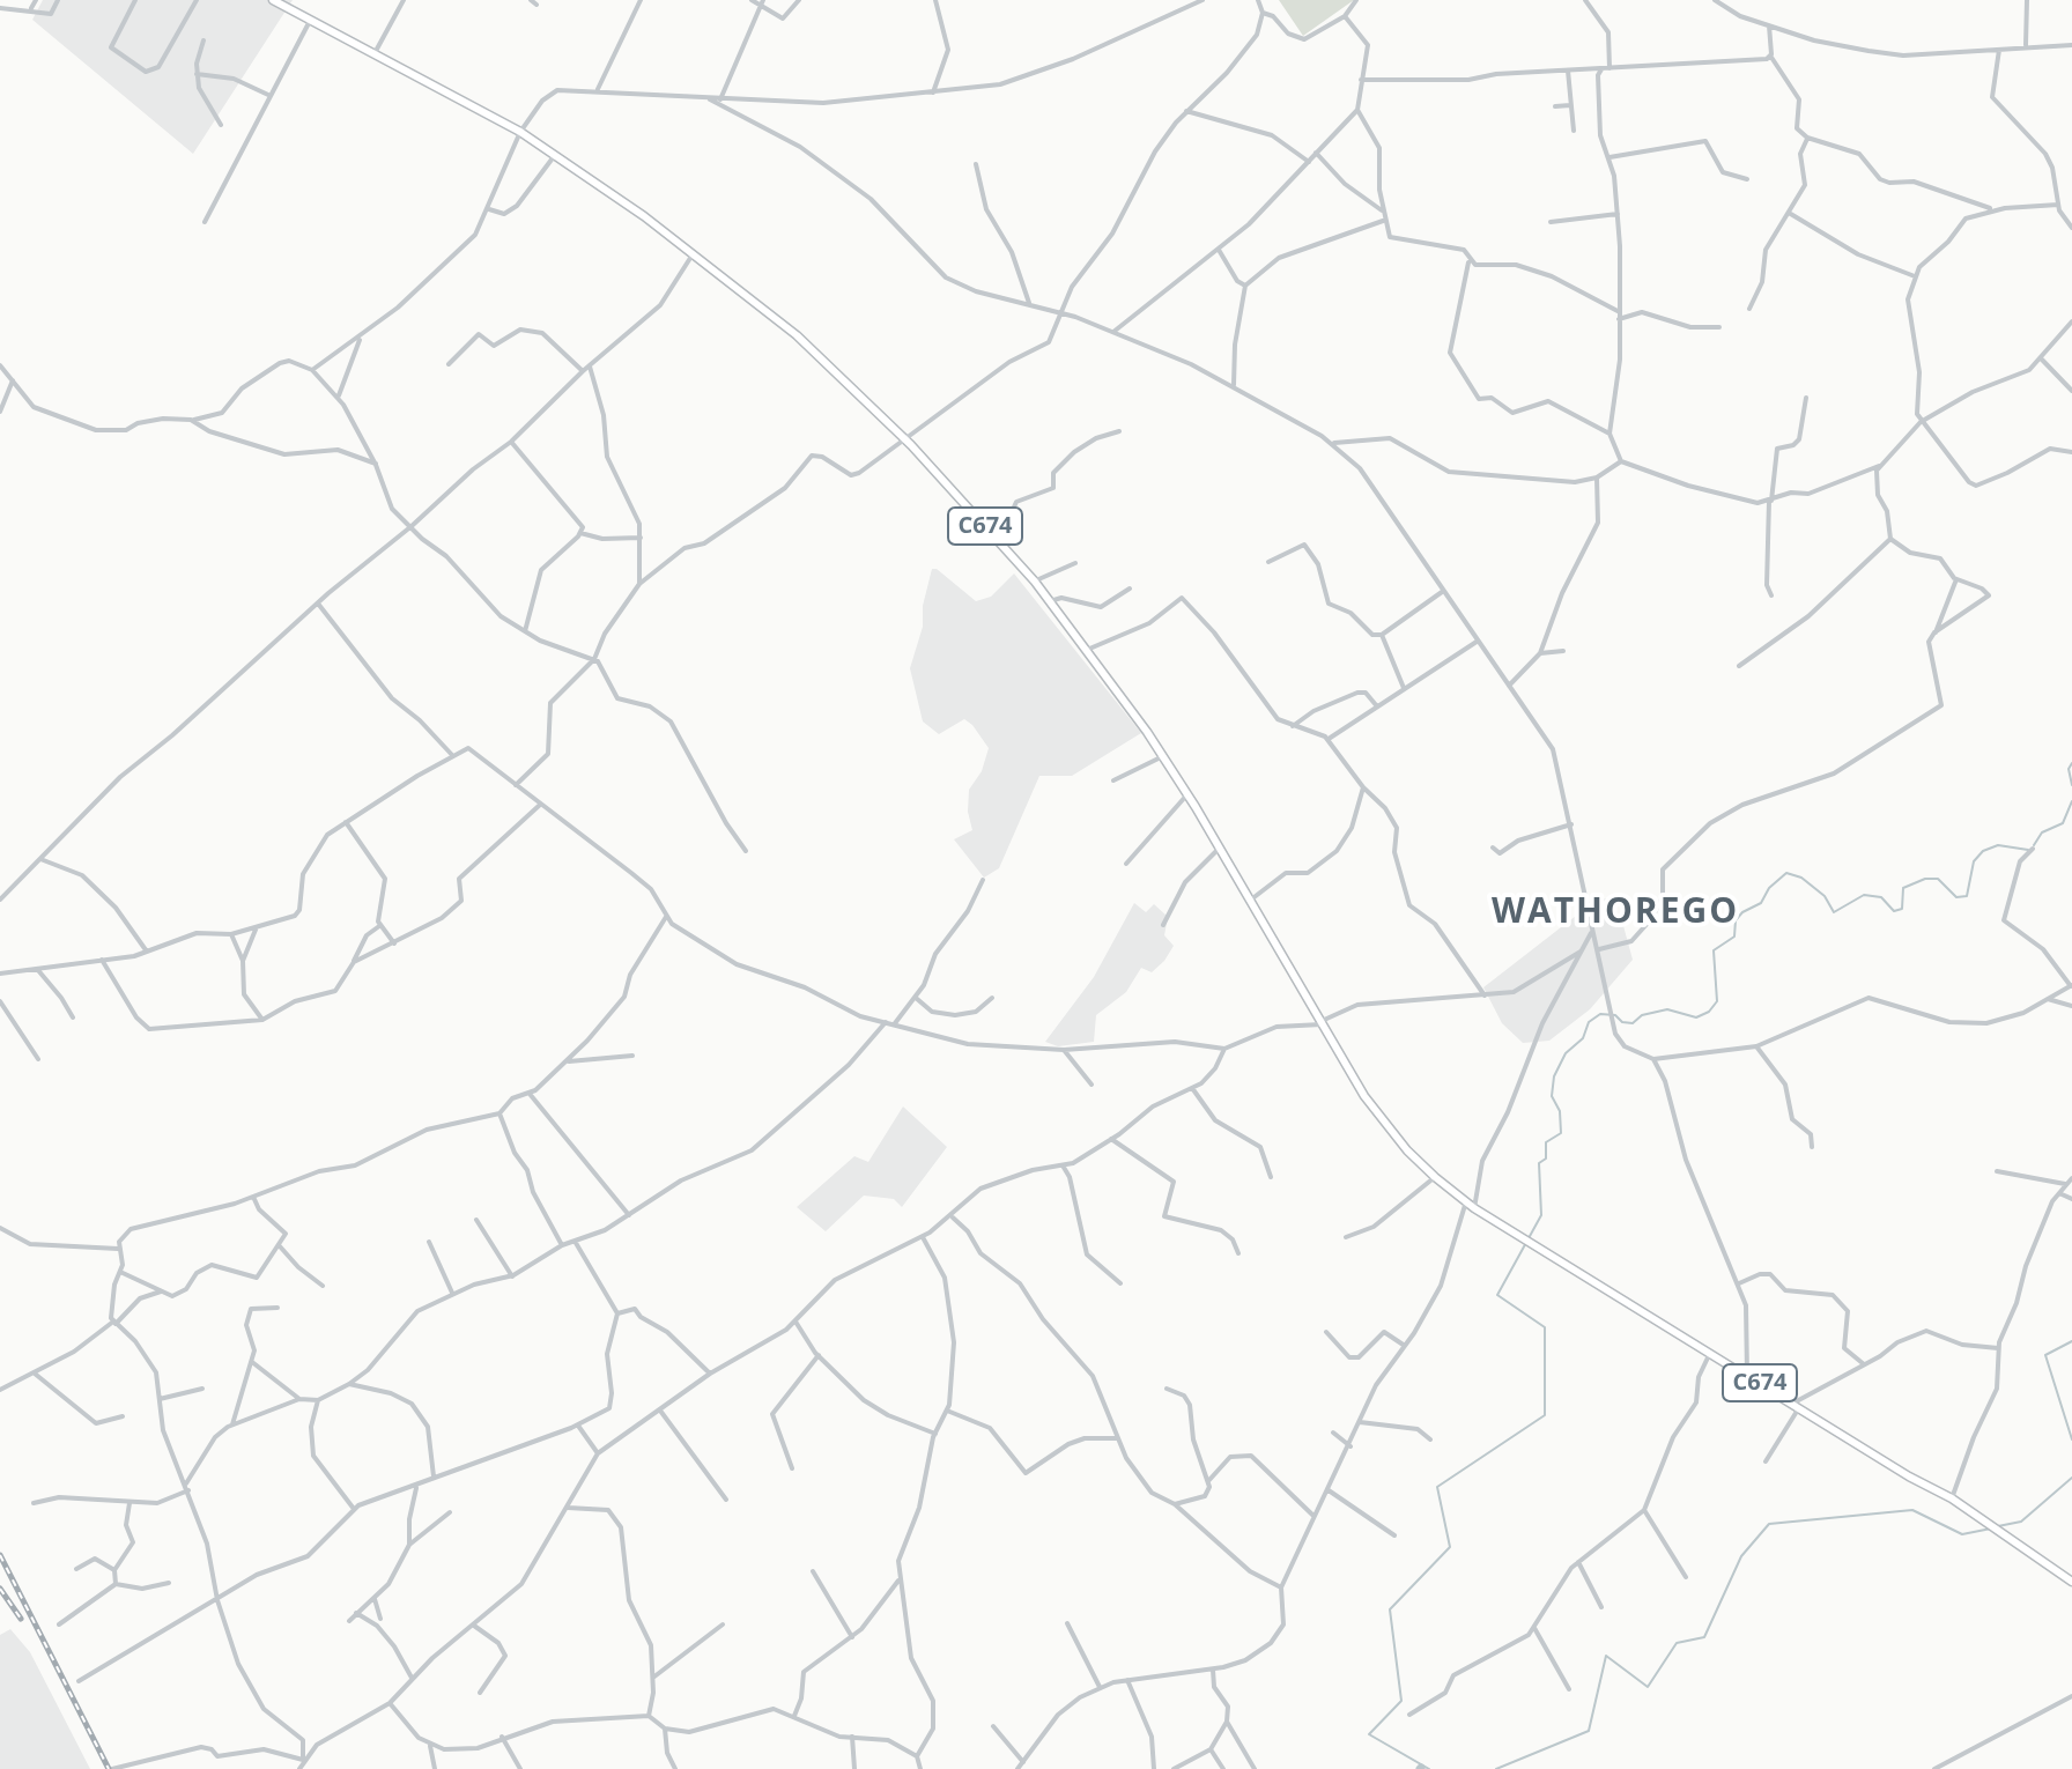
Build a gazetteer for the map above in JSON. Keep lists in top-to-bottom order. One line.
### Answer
{"streets":{"main road":["C674"]},"districts":["WATHOREGO"]}
